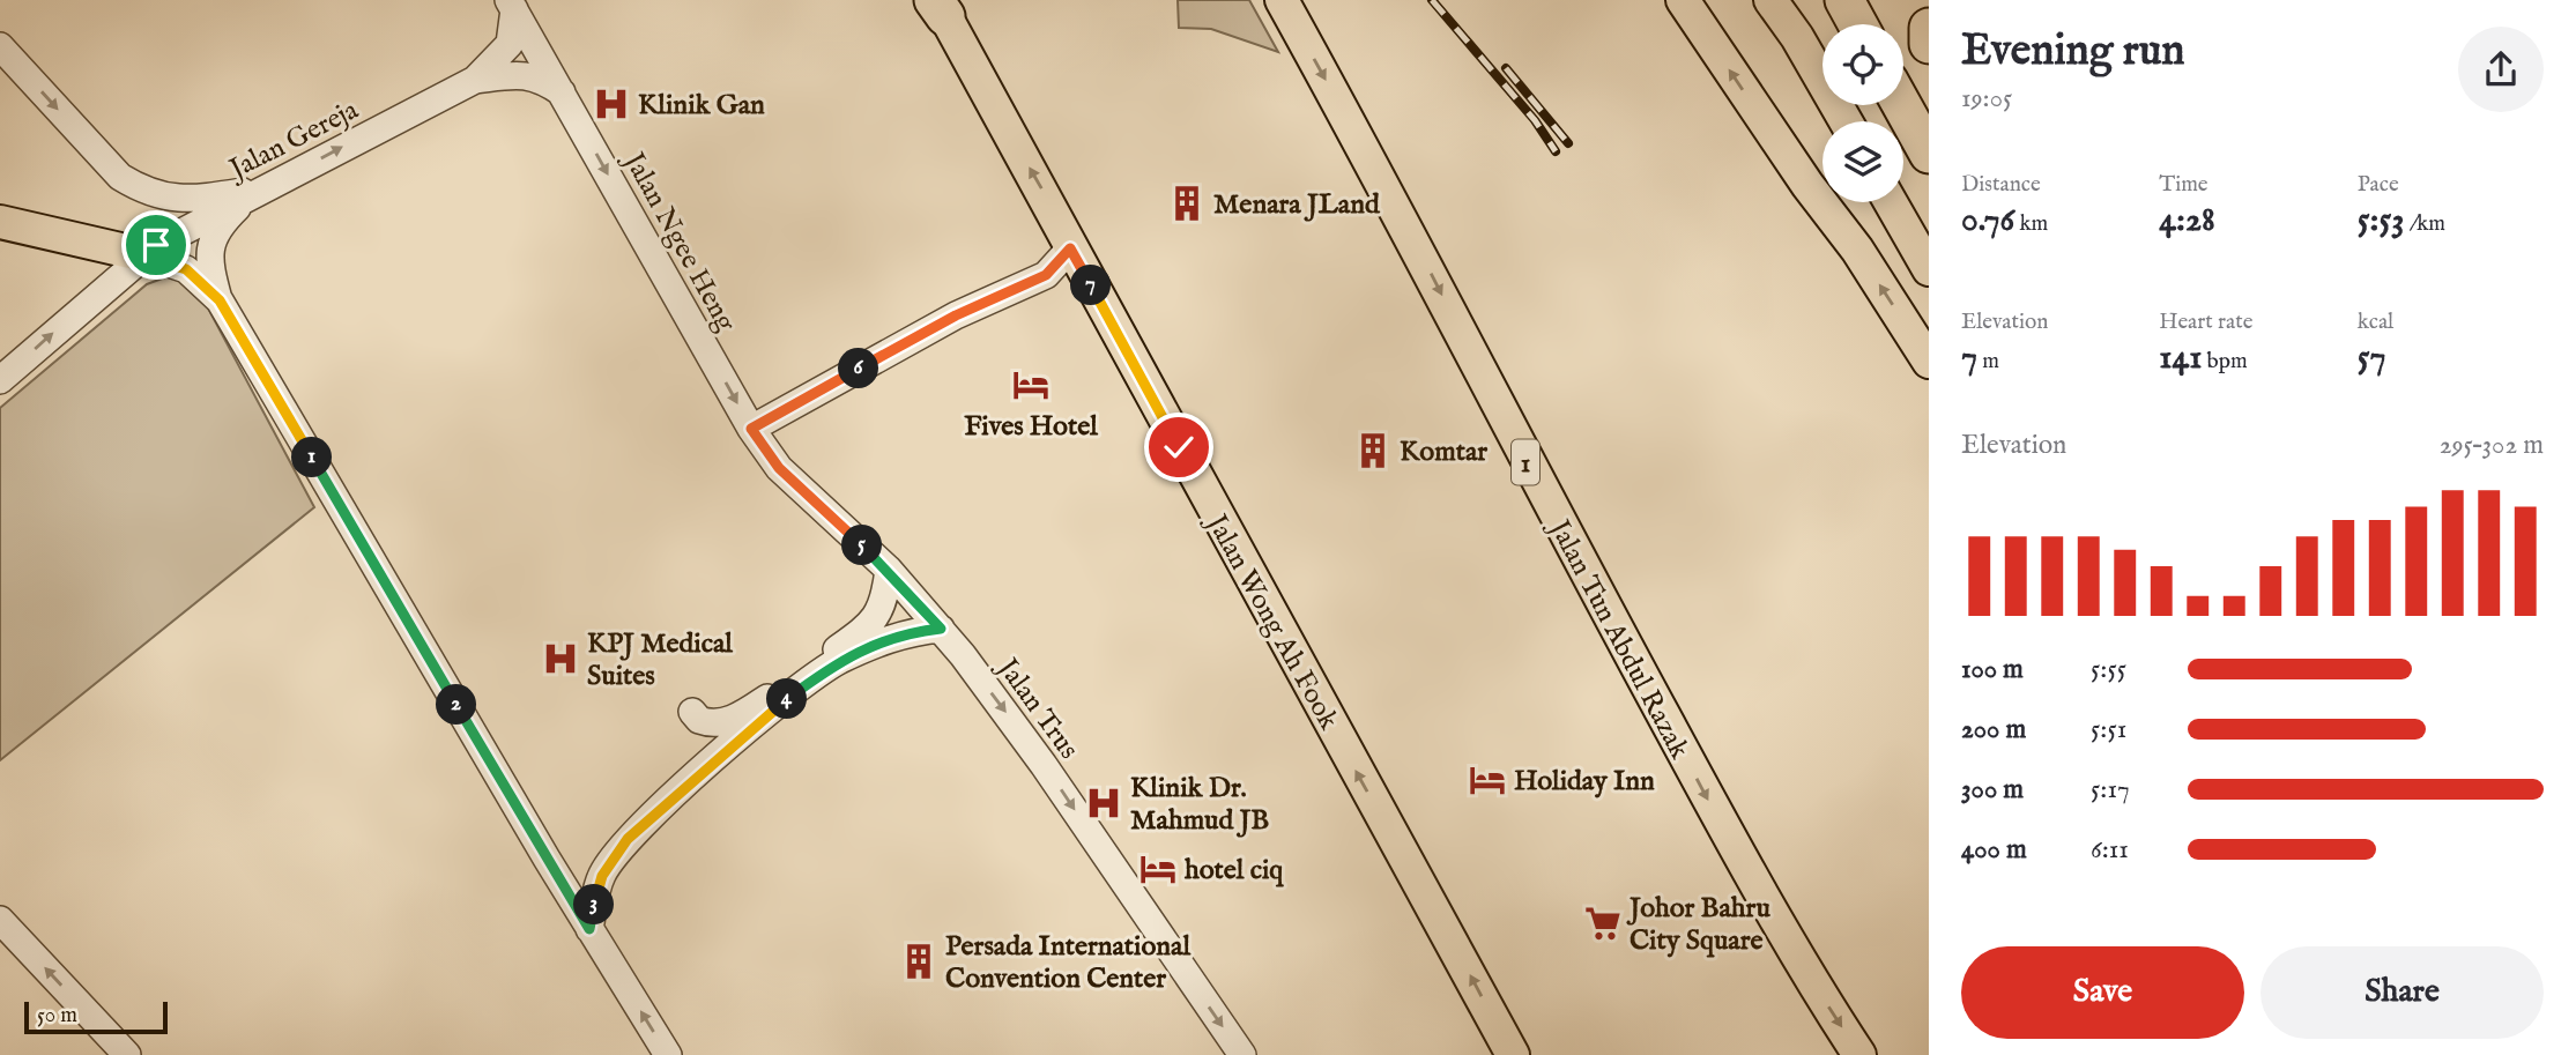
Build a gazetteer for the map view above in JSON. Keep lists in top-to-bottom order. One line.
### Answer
{"streets":{"main road":["1","Jalan Wong Ah Fook","Jalan Tun Abdul Razak"],"street":["Jalan Gereja","Jalan Ngee Heng","Jalan Trus"]},"crossings":[["Jalan Gereja","Jalan Ngee Heng"],["Jalan Ngee Heng","Jalan Trus"]],"one_way":["Jalan Gereja","Jalan Ngee Heng","Jalan Wong Ah Fook","Jalan Tun Abdul Razak","Jalan Trus"],"places":{"hospital":["Klinik Gan","KPJ Medical Suites","Klinik Dr. Mahmud JB"],"building":["Menara JLand","Komtar","Persada International Convention Center"],"hotel":["Fives Hotel","Holiday Inn","hotel ciq"],"supermarket":["Johor Bahru City Square"]},"scale_bar":"50 m","page":{"heading":["Evening run","19:05"],"stats":[["Distance","0.76 km"],["Time","4:28"],["Pace","5:53 /km"],["Elevation","7 m"],["Heart rate","141 bpm"],["kcal","57"]],"pins":["7","6","1","5","4","2","3"],"chart":["Elevation","295–302 m"],"list":[{"name":"100 m","note":"5:55"},{"name":"200 m","note":"5:51"},{"name":"300 m","note":"5:17"},{"name":"400 m","note":"6:11"}],"buttons":["Save","Share"],"scale":"50 m"}}
